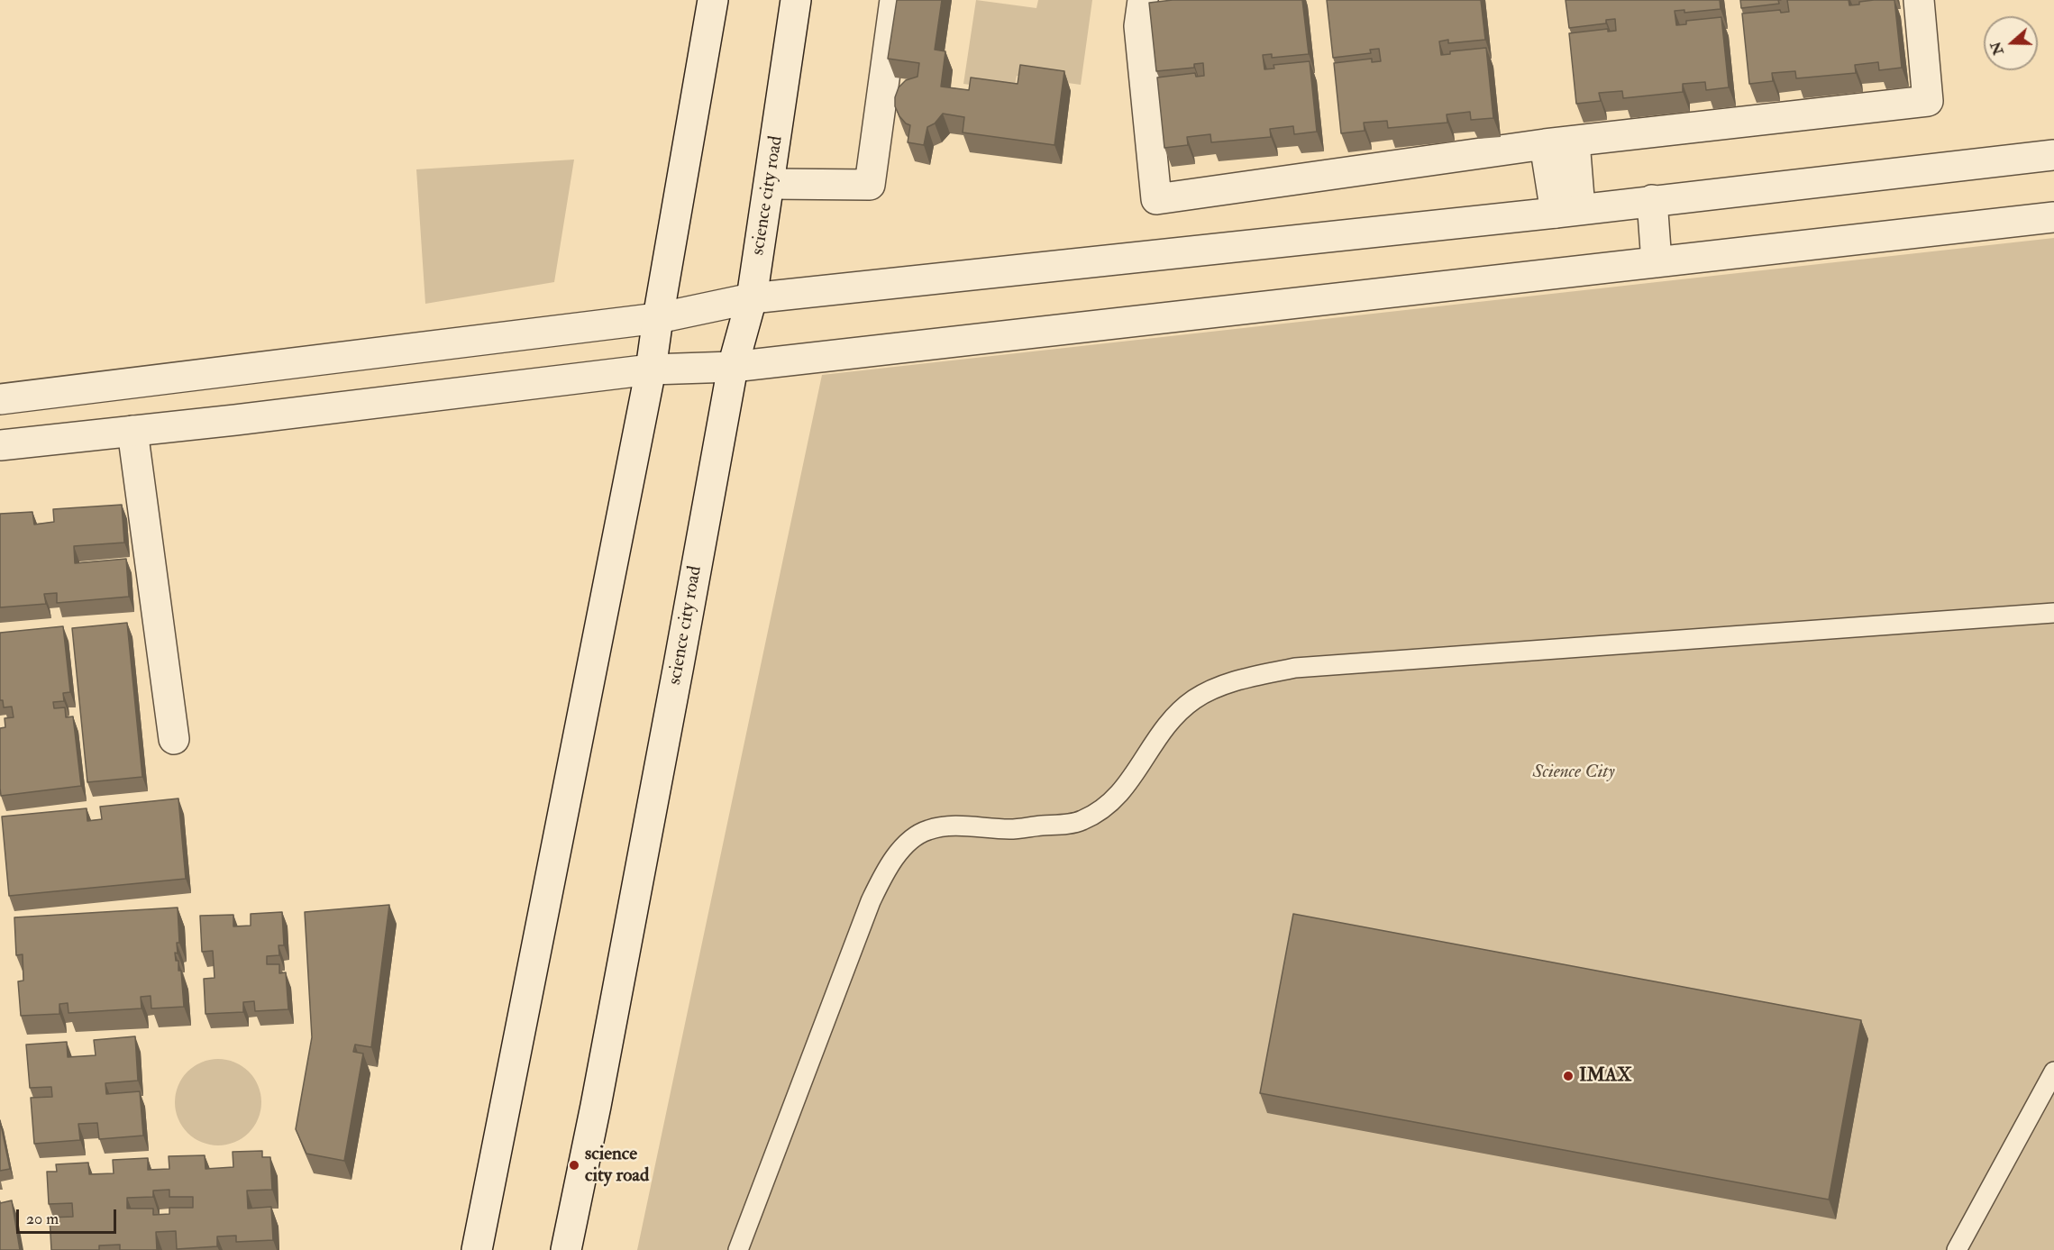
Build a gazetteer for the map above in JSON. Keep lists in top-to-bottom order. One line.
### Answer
{"streets":{"street":["science city road"]},"parks":["Science City"],"places":["IMAX","science city road"],"scale_bar":"20 m","north":"left"}
